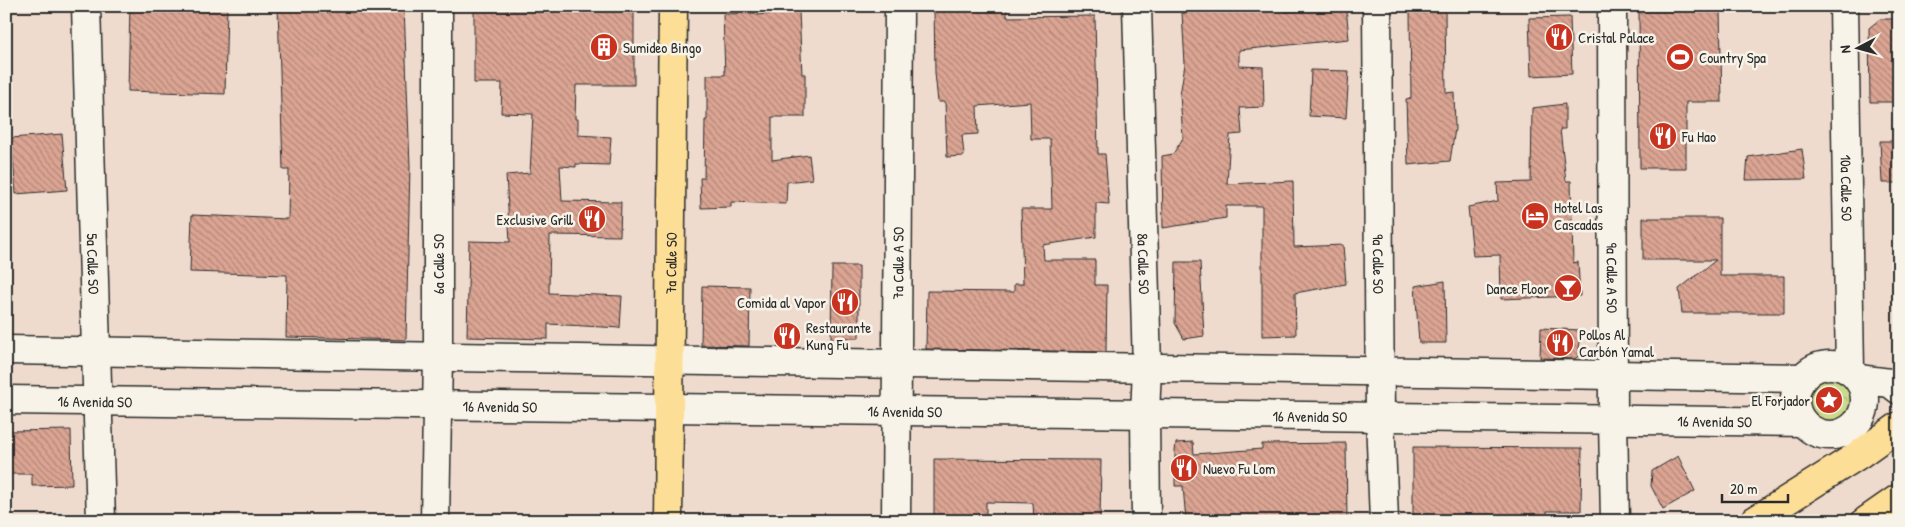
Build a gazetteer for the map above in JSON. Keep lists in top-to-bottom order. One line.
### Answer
{"streets":{"main road":["7a Calle SO"],"street":["10a Calle SO","8a Calle SO","5a Calle SO","6a Calle SO","7a Calle A SO","9a Calle SO","9a Calle A SO","16 Avenida SO"]},"crossings":[["10a Calle SO","16 Avenida SO"],["7a Calle SO","16 Avenida SO"],["8a Calle SO","16 Avenida SO"],["5a Calle SO","16 Avenida SO"],["6a Calle SO","16 Avenida SO"],["7a Calle A SO","16 Avenida SO"],["9a Calle SO","16 Avenida SO"],["9a Calle A SO","16 Avenida SO"]],"places":{"restaurant":["Cristal Palace","Fu Hao","Exclusive Grill","Comida al Vapor","Restaurante Kung Fu","Pollos Al Carbón Yamal","Nuevo Fu Lom"],"building":["Sumideo Bingo"],"sports":["Country Spa"],"hotel":["Hotel Las Cascadas"],"bar":["Dance Floor"],"place":["El Forjador"]},"scale_bar":"20 m","north":"left"}
